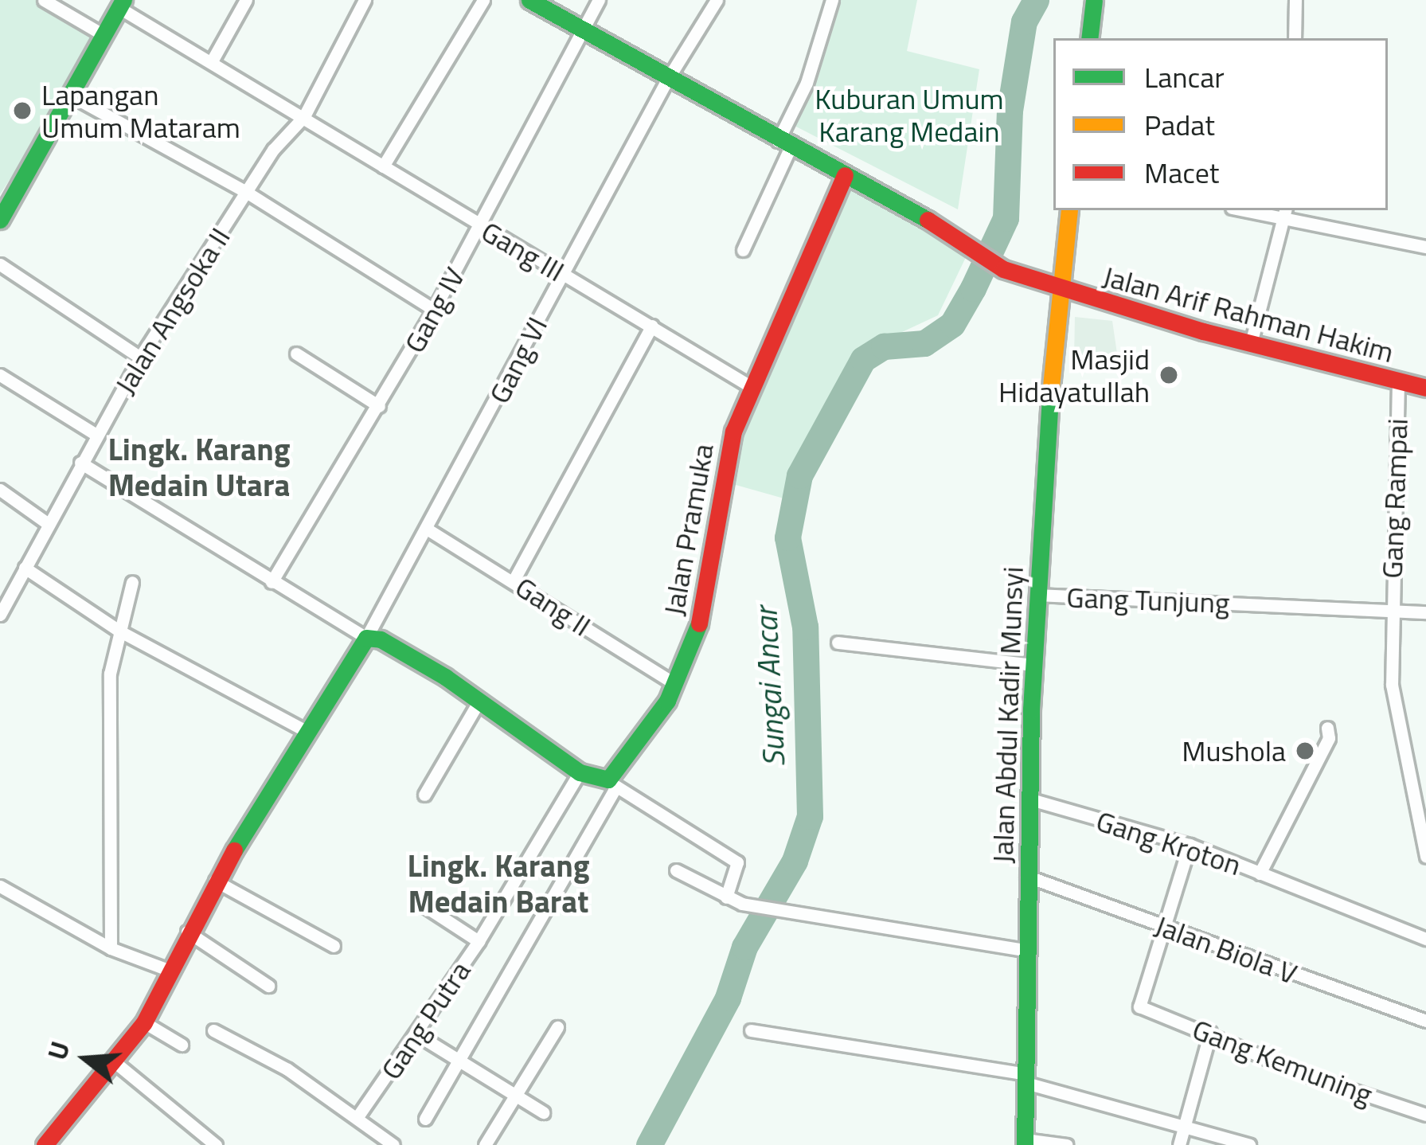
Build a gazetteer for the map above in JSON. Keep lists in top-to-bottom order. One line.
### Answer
{"streets":{"street":["Gang III","Gang IV","Jalan Angsoka II","Jalan Arif Rahman Hakim","Gang VI","Gang Rampai","Jalan Pramuka","Gang Tunjung","Gang II","Jalan Abdul Kadir Munsyi","Gang Kroton","Jalan Biola V","Gang Putra","Gang Kemuning"]},"crossings":[["Gang III","Gang IV"],["Gang III","Jalan Angsoka II"],["Gang III","Gang VI"],["Gang III","Jalan Pramuka"],["Gang IV","Jalan Arif Rahman Hakim"],["Jalan Arif Rahman Hakim","Gang VI"],["Jalan Arif Rahman Hakim","Gang Rampai"],["Jalan Arif Rahman Hakim","Jalan Pramuka"],["Jalan Arif Rahman Hakim","Jalan Abdul Kadir Munsyi"],["Gang VI","Gang II"],["Gang Rampai","Gang Tunjung"],["Jalan Pramuka","Gang II"],["Gang Tunjung","Jalan Abdul Kadir Munsyi"],["Jalan Abdul Kadir Munsyi","Gang Kroton"],["Jalan Abdul Kadir Munsyi","Jalan Biola V"],["Jalan Biola V","Gang Kemuning"]],"districts":["Lingk. Karang Medain Utara","Lingk. Karang Medain Barat"],"water":["Sungai Ancar"],"parks":["Kuburan Umum Karang Medain"],"places":["Lapangan Umum Mataram","Masjid Hidayatullah","Mushola"],"legend":["Lancar","Padat","Macet"],"north":"left"}
